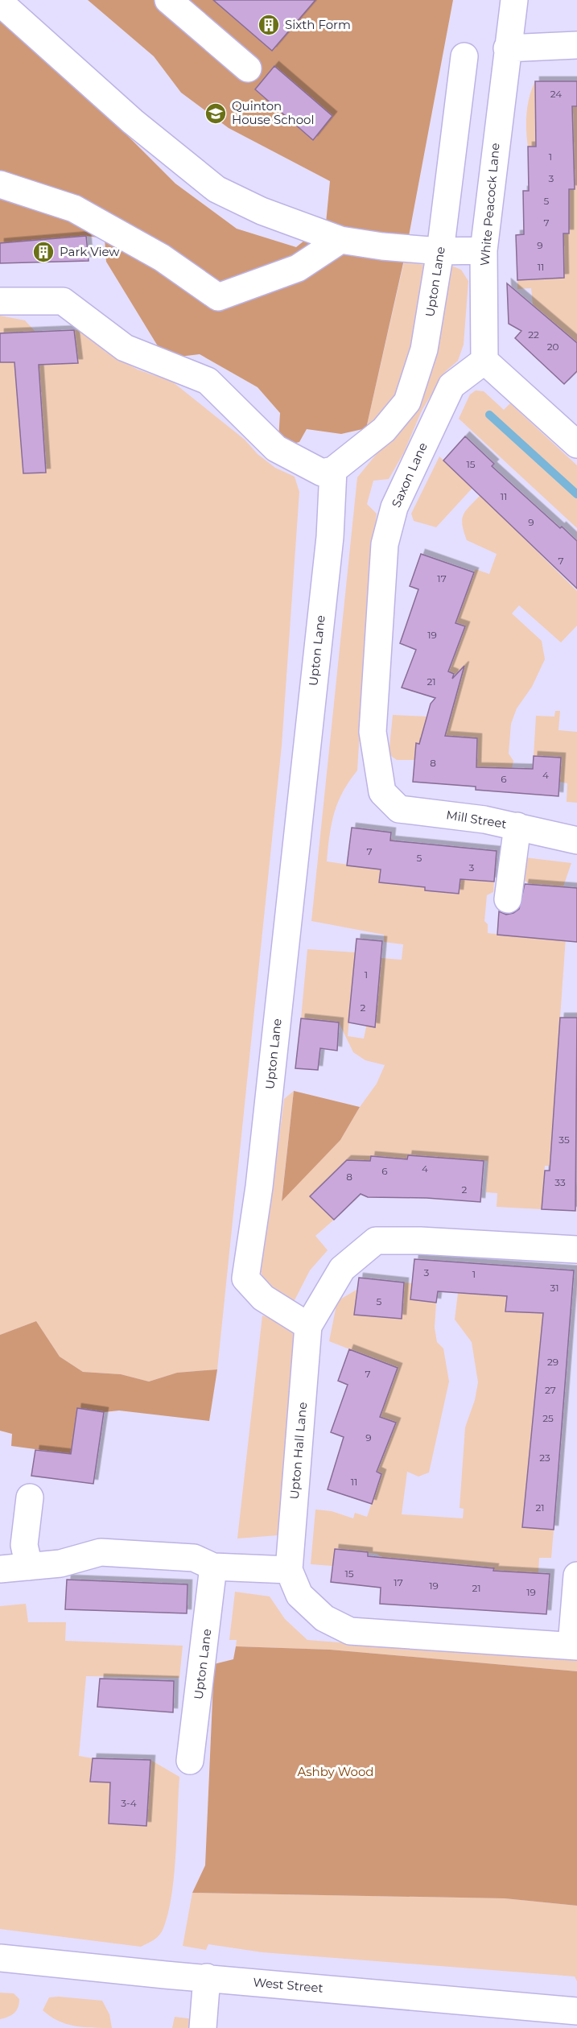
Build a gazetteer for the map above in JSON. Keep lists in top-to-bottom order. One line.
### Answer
{"streets":{"street":["White Peacock Lane","Upton Lane","Saxon Lane","Mill Street","Upton Hall Lane","West Street"]},"crossings":[["White Peacock Lane","Saxon Lane"],["Upton Lane","Upton Hall Lane"],["Saxon Lane","Mill Street"]],"parks":["Ashby Wood"],"places":{"building":["Sixth Form","Park View"],"school or university":["Quinton House School"]},"house_numbers":["24","1","3","5","7","9","11","22","20","15","11","9","7","17","19","21","8","4","6","7","5","3","1","2","35","4","6","8","33","2","3","1","31","5","29","7","27","25","9","23","11","21","15","17","19","21","19","3-4"]}
